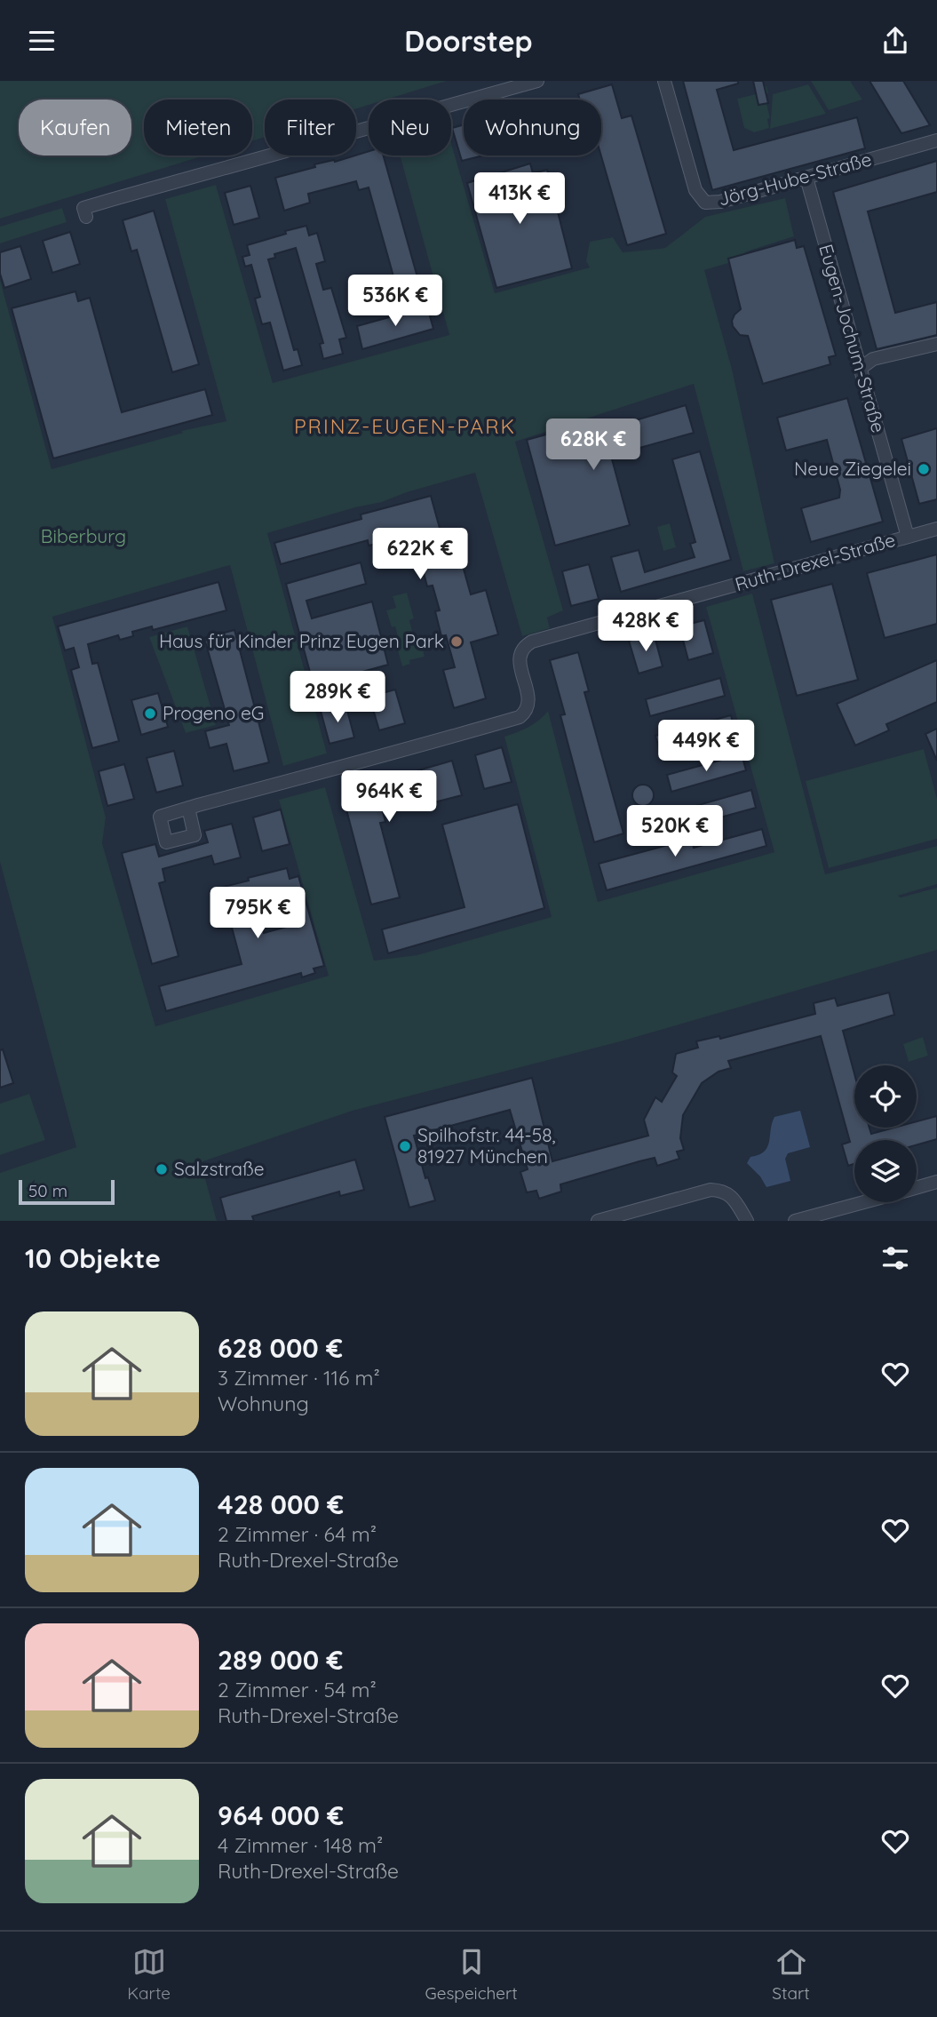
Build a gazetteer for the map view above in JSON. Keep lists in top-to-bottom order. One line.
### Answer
{"streets":{"street":["Jörg-Hube-Straße","Eugen-Jochum-Straße","Ruth-Drexel-Straße"]},"crossings":[["Jörg-Hube-Straße","Eugen-Jochum-Straße"],["Eugen-Jochum-Straße","Ruth-Drexel-Straße"]],"districts":["PRINZ-EUGEN-PARK"],"parks":["Biberburg"],"places":["Neue Ziegelei","Haus für Kinder Prinz Eugen Park","Progeno eG","Spilhofstr. 44-58, 81927 München","Salzstraße"],"scale_bar":"50 m","page":{"header":"Doorstep","chip":["Kaufen","Mieten","Filter","Neu","Wohnung"],"price":["413K €","536K €","628K €","622K €","428K €","289K €","449K €","964K €","520K €","795K €"],"scale":"50 m","heading":"10 Objekte","list":[{"name":"628 000 €","note":"3 Zimmer · 116 m² · Wohnung"},{"name":"428 000 €","note":"2 Zimmer · 64 m² · Ruth-Drexel-Straße"},{"name":"289 000 €","note":"2 Zimmer · 54 m² · Ruth-Drexel-Straße"},{"name":"964 000 €","note":"4 Zimmer · 148 m² · Ruth-Drexel-Straße"}],"tabs":["Karte","Gespeichert","Start"]}}
